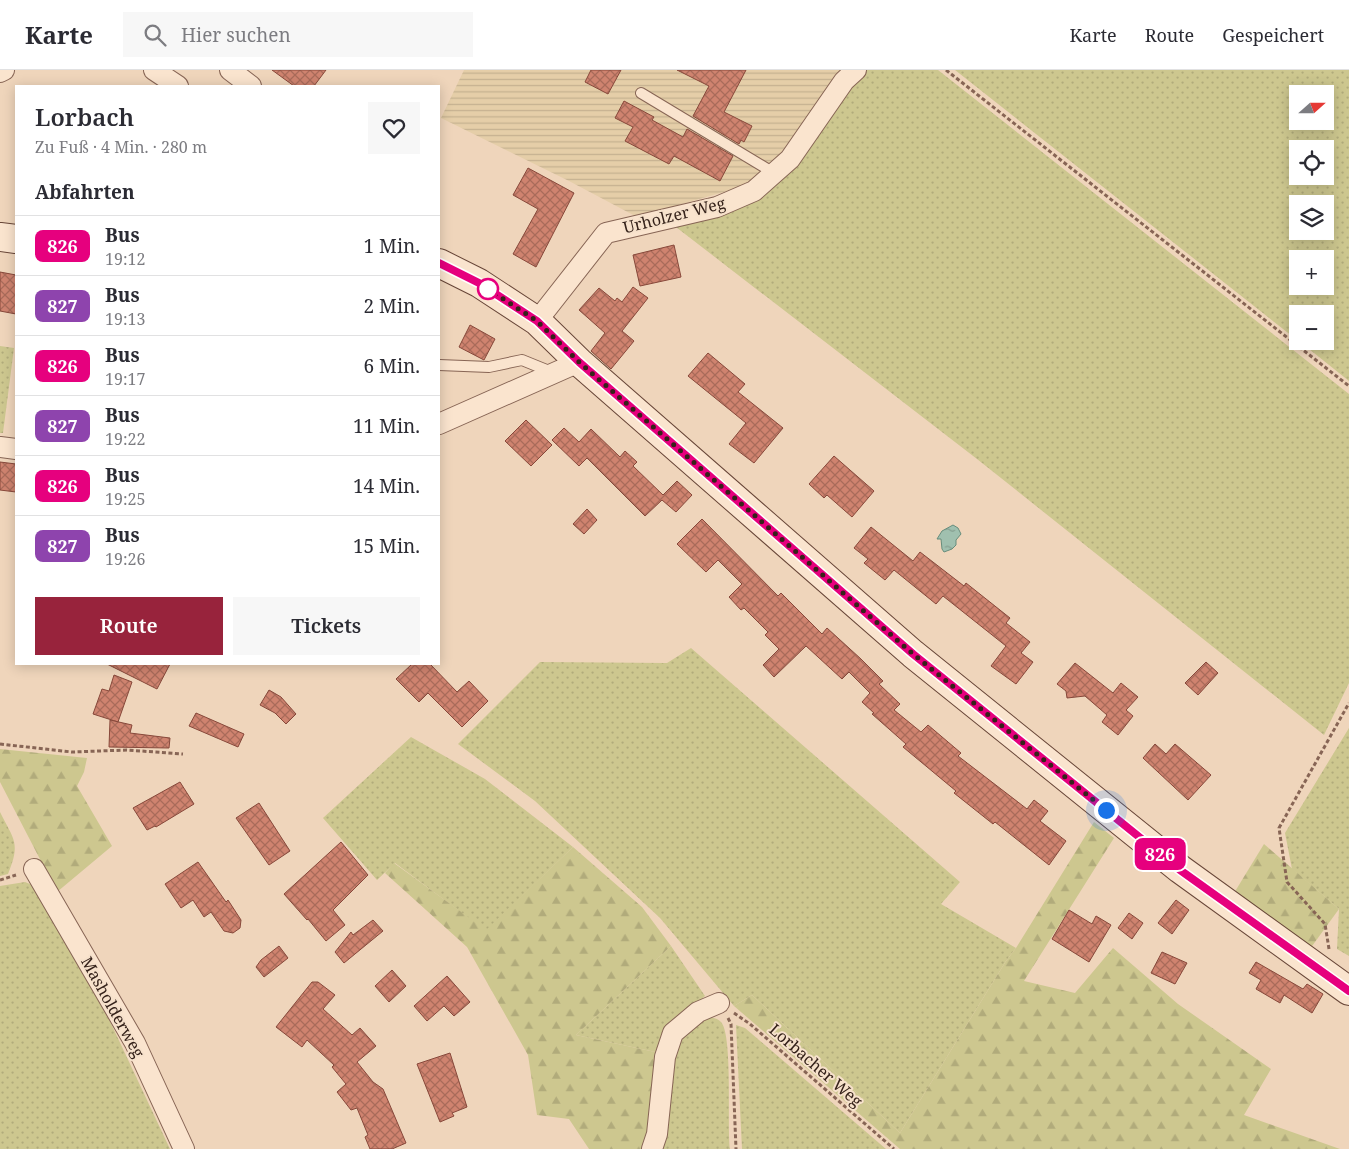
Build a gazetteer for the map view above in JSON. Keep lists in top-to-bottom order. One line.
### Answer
{"streets":{"street":["Urholzer Weg","Masholderweg"],"path":["Lorbacher Weg"]},"lines":["bus line 826"],"north":"right","page":{"header":"Karte","search":"Hier suchen","nav":["Karte","Route","Gespeichert"],"on_map":"826","map_buttons":["+","−"],"heading":[["Lorbach","Zu Fuß · 4 Min. · 280 m"],"Abfahrten"],"list":[{"mark":"826","name":"Bus","note":"19:12","value":"1 Min."},{"mark":"827","name":"Bus","note":"19:13","value":"2 Min."},{"mark":"826","name":"Bus","note":"19:17","value":"6 Min."},{"mark":"827","name":"Bus","note":"19:22","value":"11 Min."},{"mark":"826","name":"Bus","note":"19:25","value":"14 Min."},{"mark":"827","name":"Bus","note":"19:26","value":"15 Min."}],"buttons":["Route","Tickets"]}}
